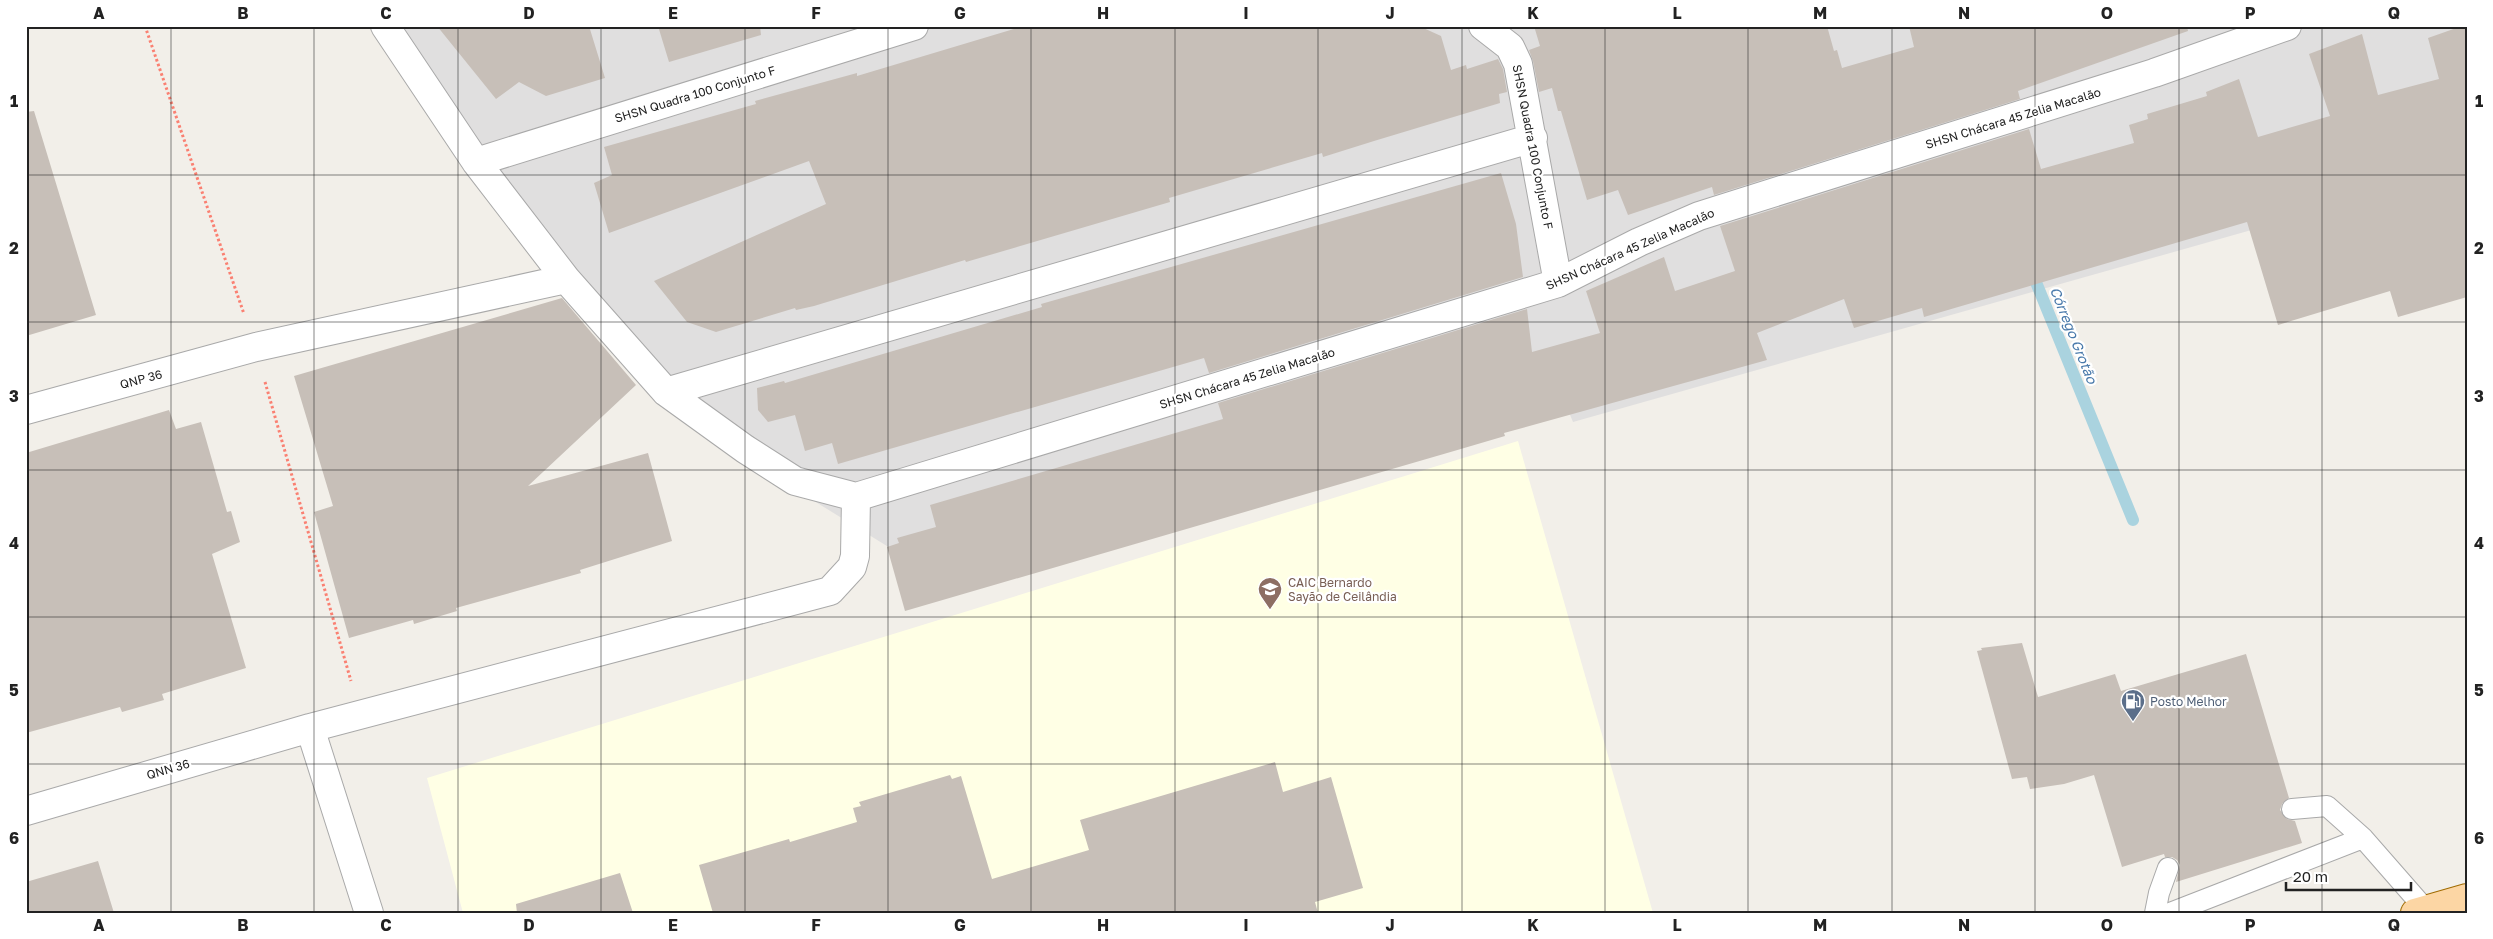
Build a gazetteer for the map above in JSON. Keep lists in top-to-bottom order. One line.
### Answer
{"streets":{"street":["SHSN Quadra 100 Conjunto F","SHSN Chácara 45 Zelia Macalão","QNP 36","QNN 36"]},"crossings":[["SHSN Quadra 100 Conjunto F","SHSN Chácara 45 Zelia Macalão"],["SHSN Chácara 45 Zelia Macalão","QNN 36"]],"water":["Córrego Grotão"],"places":{"school or university":["CAIC Bernardo Sayão de Ceilândia"],"fuel station":["Posto Melhor"]},"scale_bar":"20 m","grid":{"columns":["A","B","C","D","E","F","G","H","I","J","K","L","M","N","O","P","Q"],"rows":["1","2","3","4","5","6"]}}
